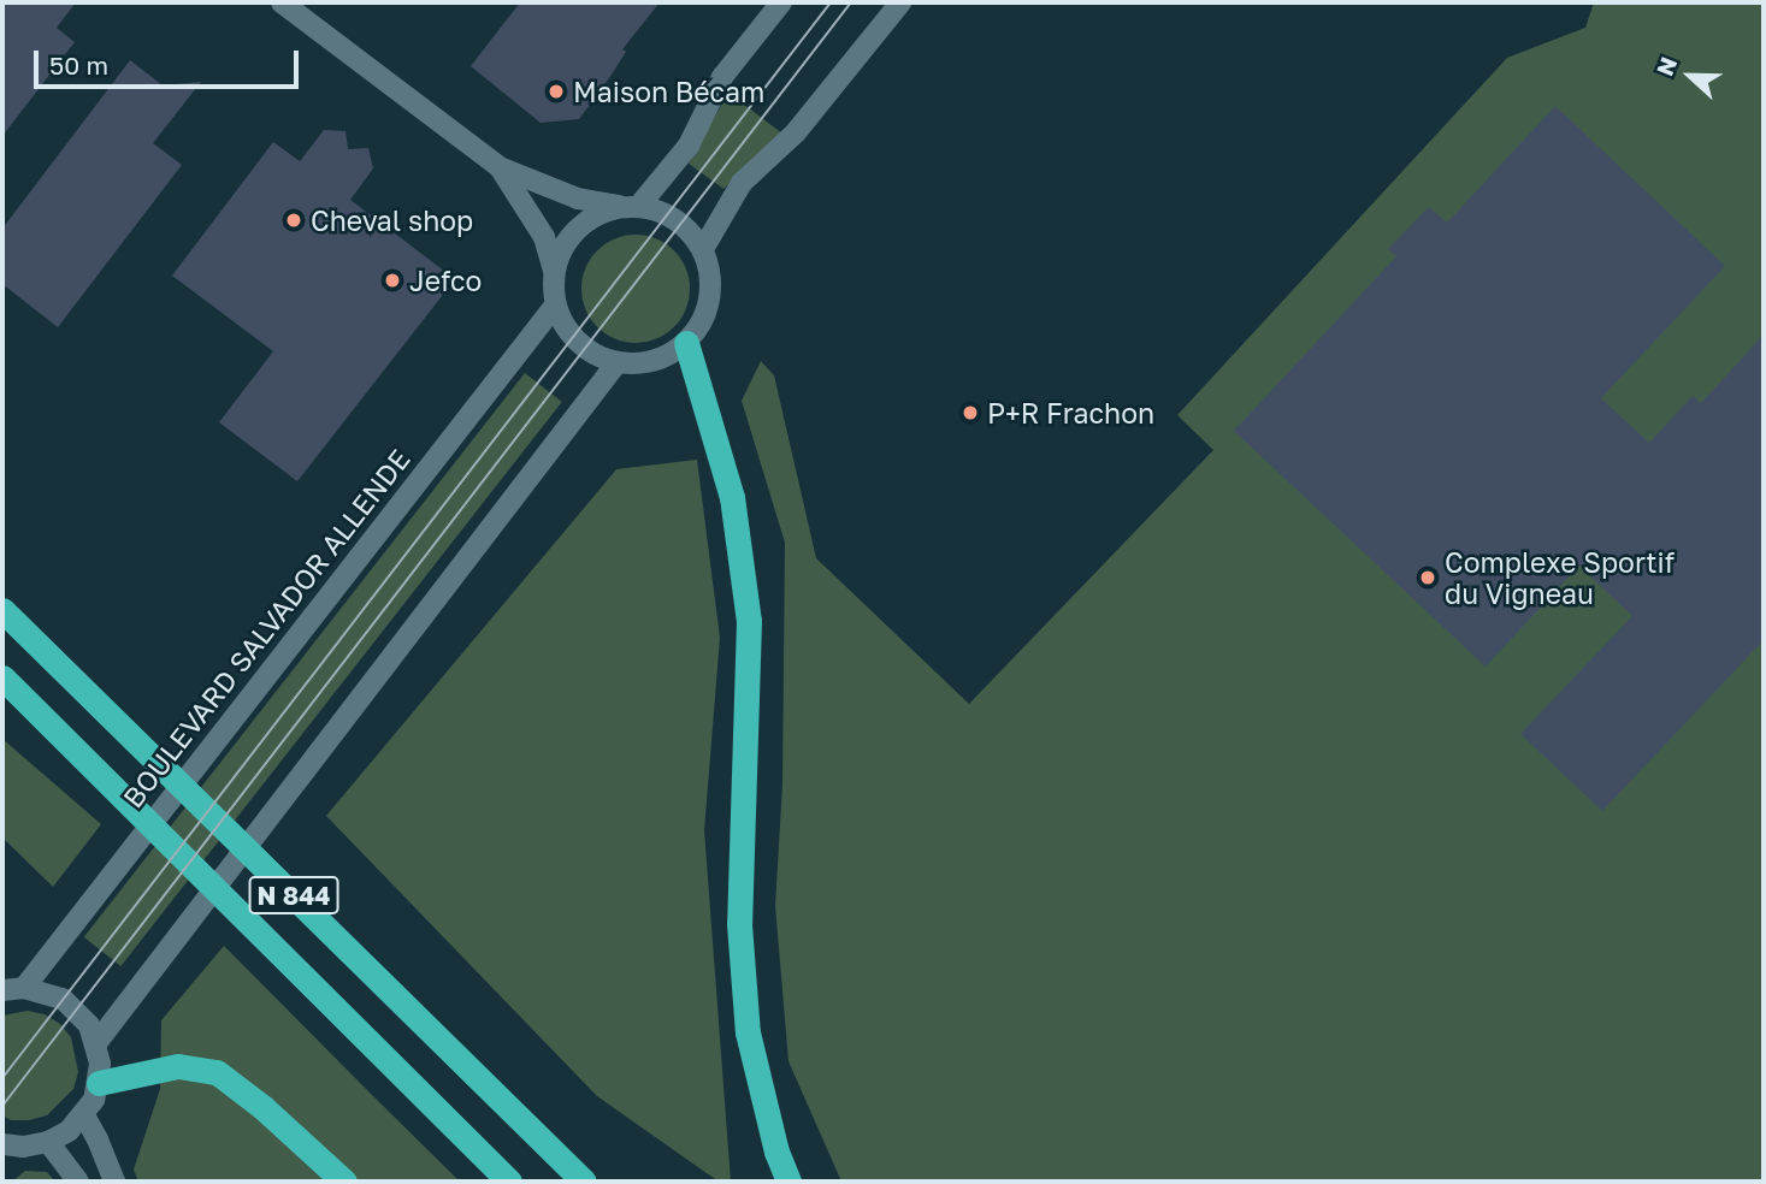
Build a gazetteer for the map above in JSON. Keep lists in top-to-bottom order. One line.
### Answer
{"streets":{"highway":["N 844"],"street":["BOULEVARD SALVADOR ALLENDE"]},"places":["Maison Bécam","Cheval shop","Jefco","P+R Frachon","Complexe Sportif du Vigneau"],"scale_bar":"50 m","north":"left"}
